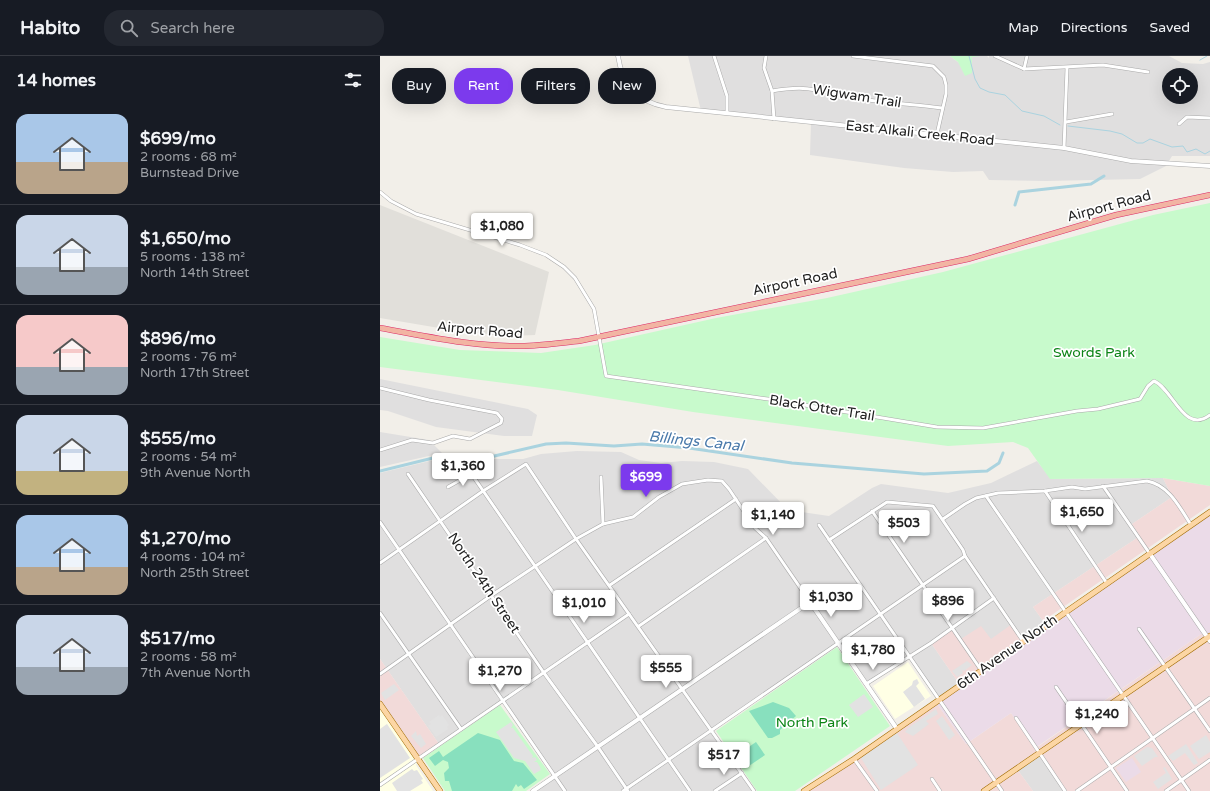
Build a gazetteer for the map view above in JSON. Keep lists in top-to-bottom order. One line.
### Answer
{"streets":{"highway":["Airport Road"],"main road":["6th Avenue North"],"street":["Wigwam Trail","East Alkali Creek Road","Black Otter Trail","North 24th Street"]},"crossings":[["Airport Road","Black Otter Trail"]],"water":["Billings Canal"],"parks":["Swords Park","North Park"],"page":{"header":"Habito","search":"Search here","nav":["Map","Directions","Saved"],"heading":"14 homes","chip":["Buy","Rent","Filters","New"],"list":[{"name":"$699/mo","note":"2 rooms · 68 m² · Burnstead Drive"},{"name":"$1,650/mo","note":"5 rooms · 138 m² · North 14th Street"},{"name":"$896/mo","note":"2 rooms · 76 m² · North 17th Street"},{"name":"$555/mo","note":"2 rooms · 54 m² · 9th Avenue North"},{"name":"$1,270/mo","note":"4 rooms · 104 m² · North 25th Street"},{"name":"$517/mo","note":"2 rooms · 58 m² · 7th Avenue North"}],"price":["$1,080","$1,360","$699","$1,650","$1,140","$503","$1,030","$896","$1,010","$1,780","$555","$1,270","$1,240","$517"]}}
